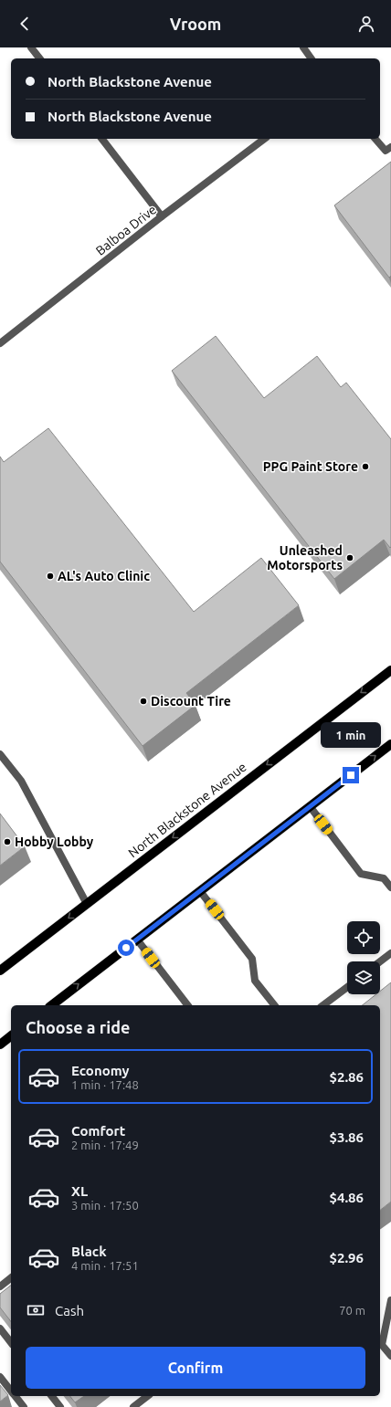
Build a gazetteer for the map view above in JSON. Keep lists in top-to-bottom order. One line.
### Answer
{"streets":{"main road":["North Blackstone Avenue"],"street":["Balboa Drive"]},"places":["PPG Paint Store","Unleashed Motorsports","AL's Auto Clinic","Discount Tire","Hobby Lobby"],"page":{"header":"Vroom","banner":["North Blackstone Avenue","North Blackstone Avenue"],"bubble":"1 min","heading":"Choose a ride","list":[{"name":"Economy","note":"1 min · 17:48","value":"$2.86"},{"name":"Comfort","note":"2 min · 17:49","value":"$3.86"},{"name":"XL","note":"3 min · 17:50","value":"$4.86"},{"name":"Black","note":"4 min · 17:51","value":"$2.96"}],"pay":["Cash","70 m"],"buttons":"Confirm"}}
